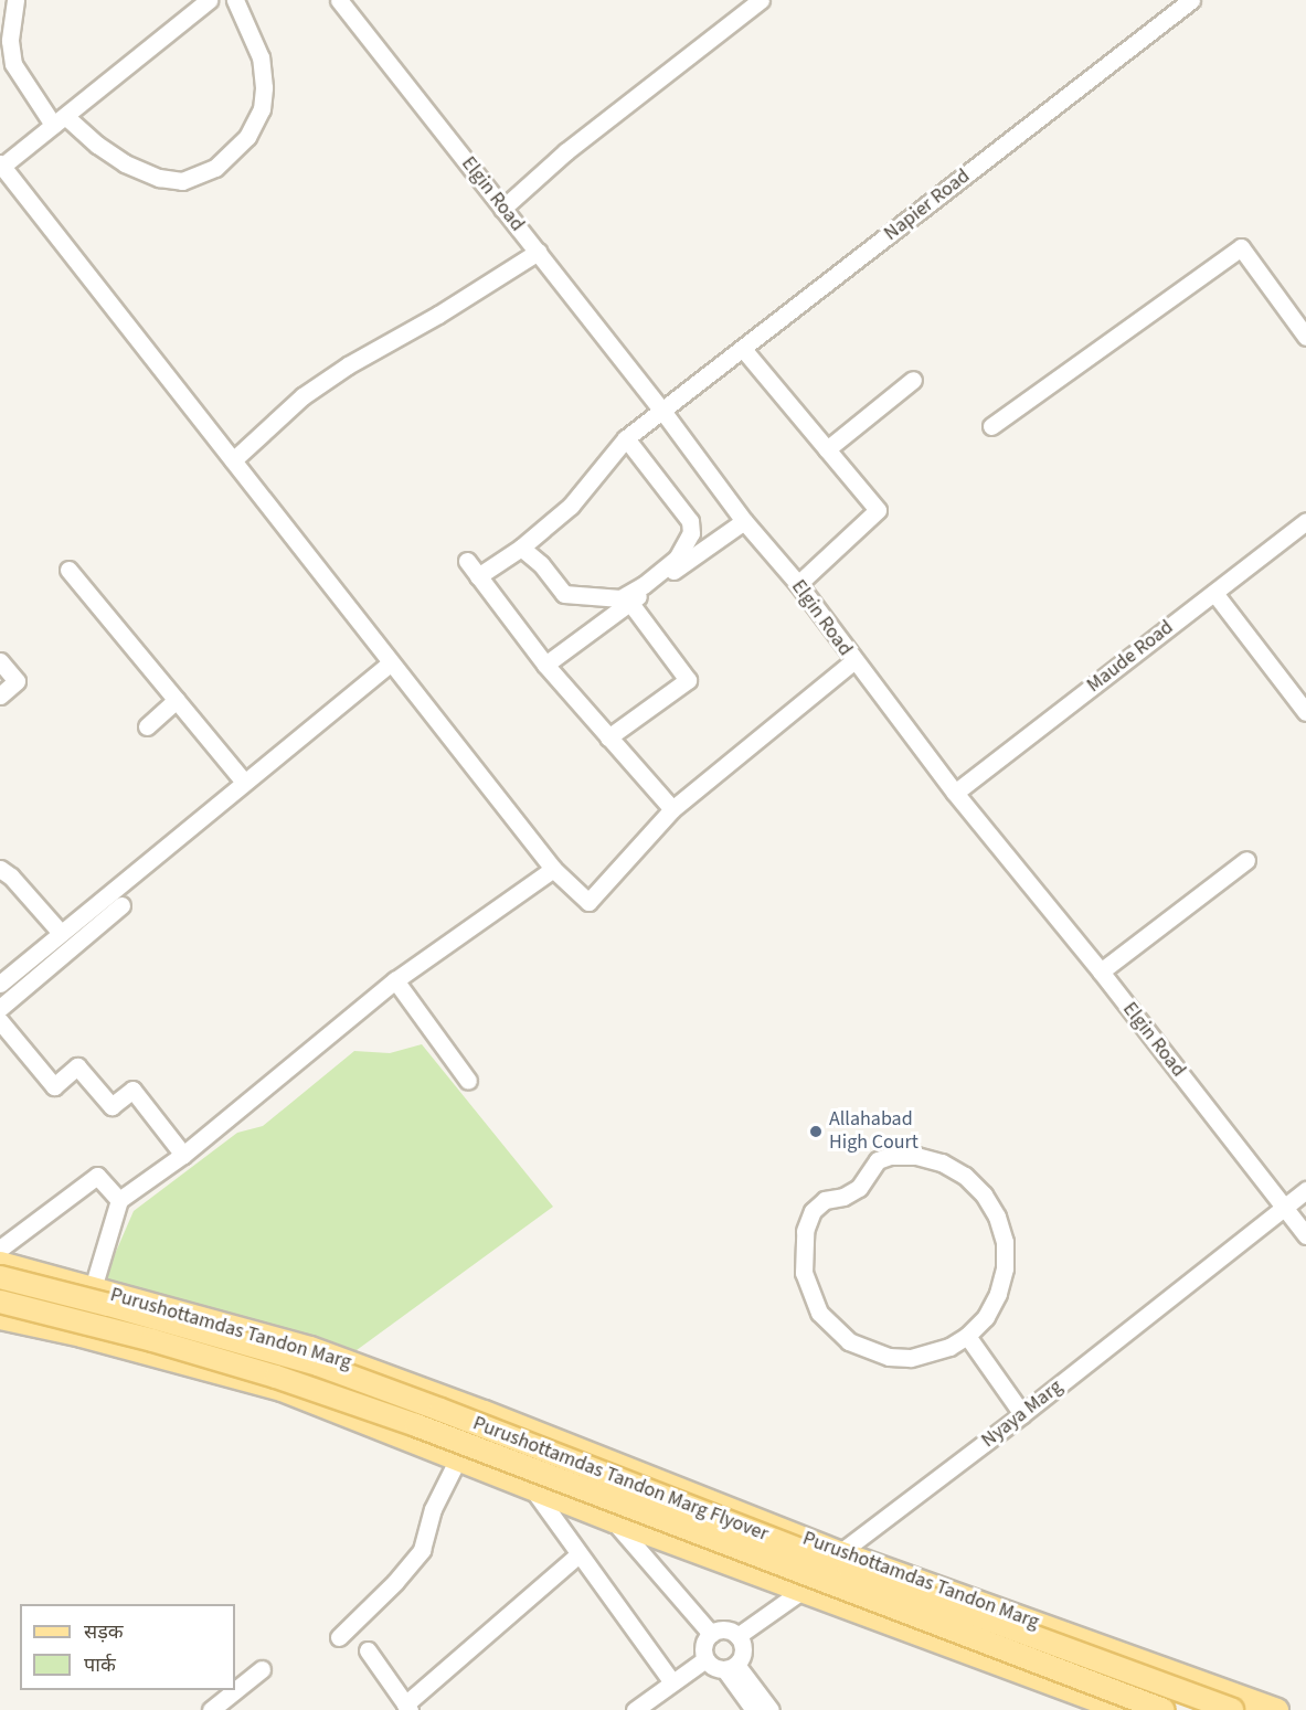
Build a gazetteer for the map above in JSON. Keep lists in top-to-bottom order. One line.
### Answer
{"streets":{"main road":["Purushottamdas Tandon Marg","Purushottamdas Tandon Marg Flyover"],"street":["Elgin Road","Napier Road","Maude Road","Nyaya Marg"]},"crossings":[["Elgin Road","Napier Road"],["Elgin Road","Maude Road"],["Elgin Road","Nyaya Marg"],["Purushottamdas Tandon Marg","Nyaya Marg"]],"places":["Allahabad High Court"],"legend":["सड़क","पार्क"]}
